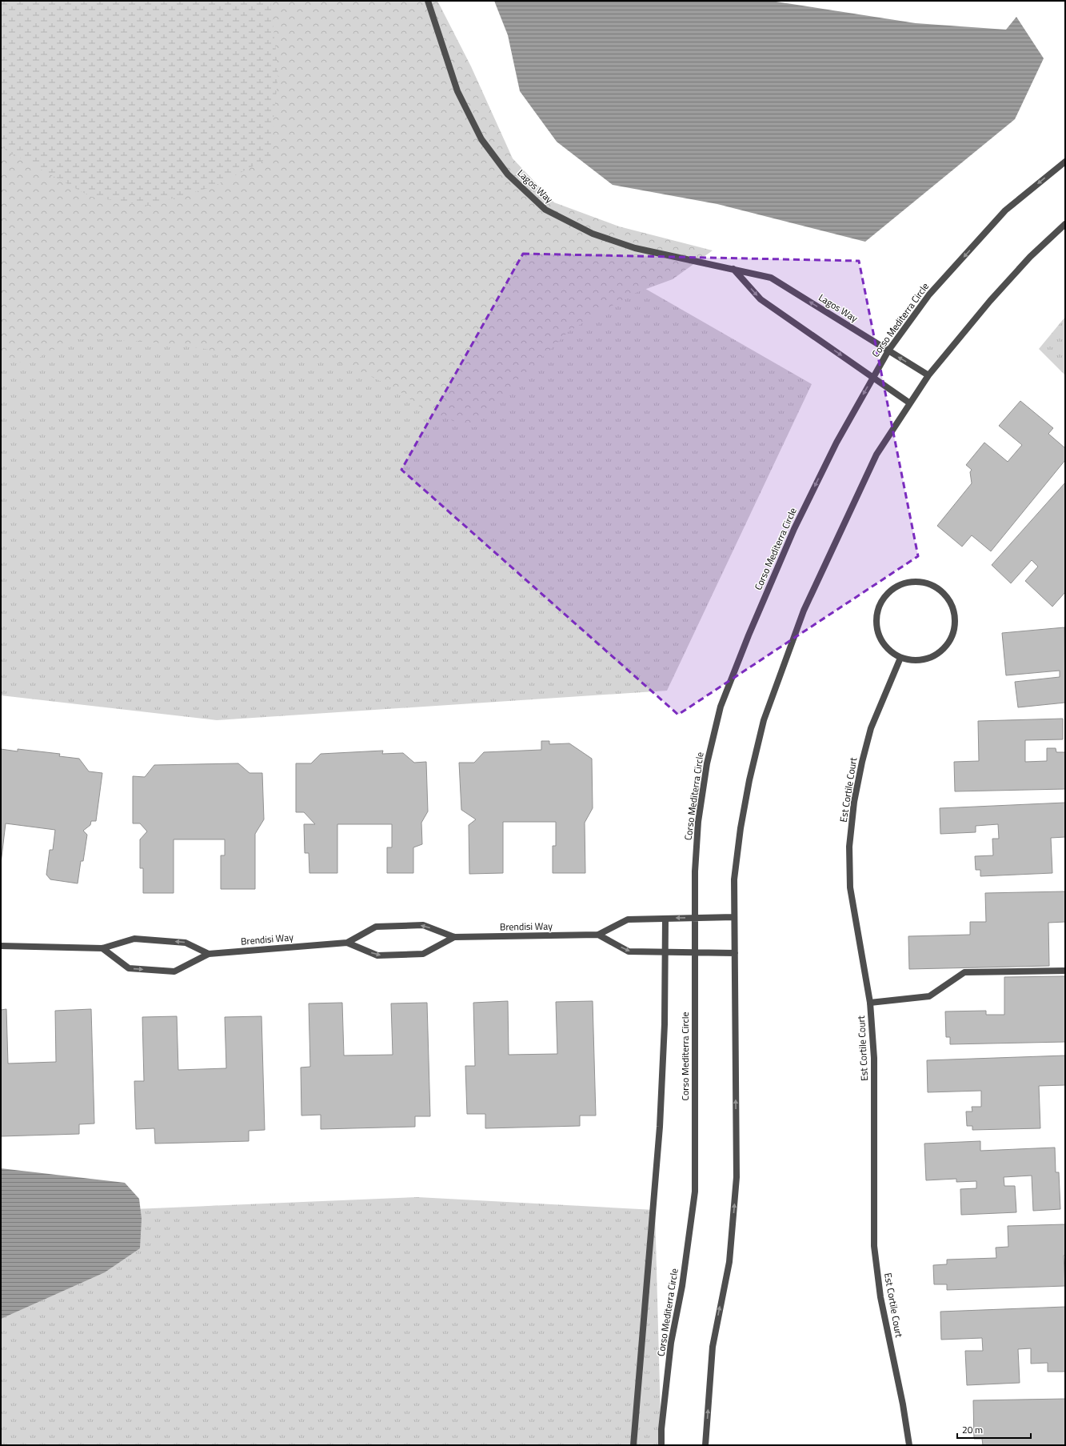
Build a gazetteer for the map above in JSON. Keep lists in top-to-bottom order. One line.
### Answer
{"streets":{"street":["Lagos Way","Corso Mediterra Circle","Est Cortile Court","Brendisi Way"]},"crossings":[["Lagos Way","Corso Mediterra Circle"],["Corso Mediterra Circle","Brendisi Way"]],"scale_bar":"20 m"}
